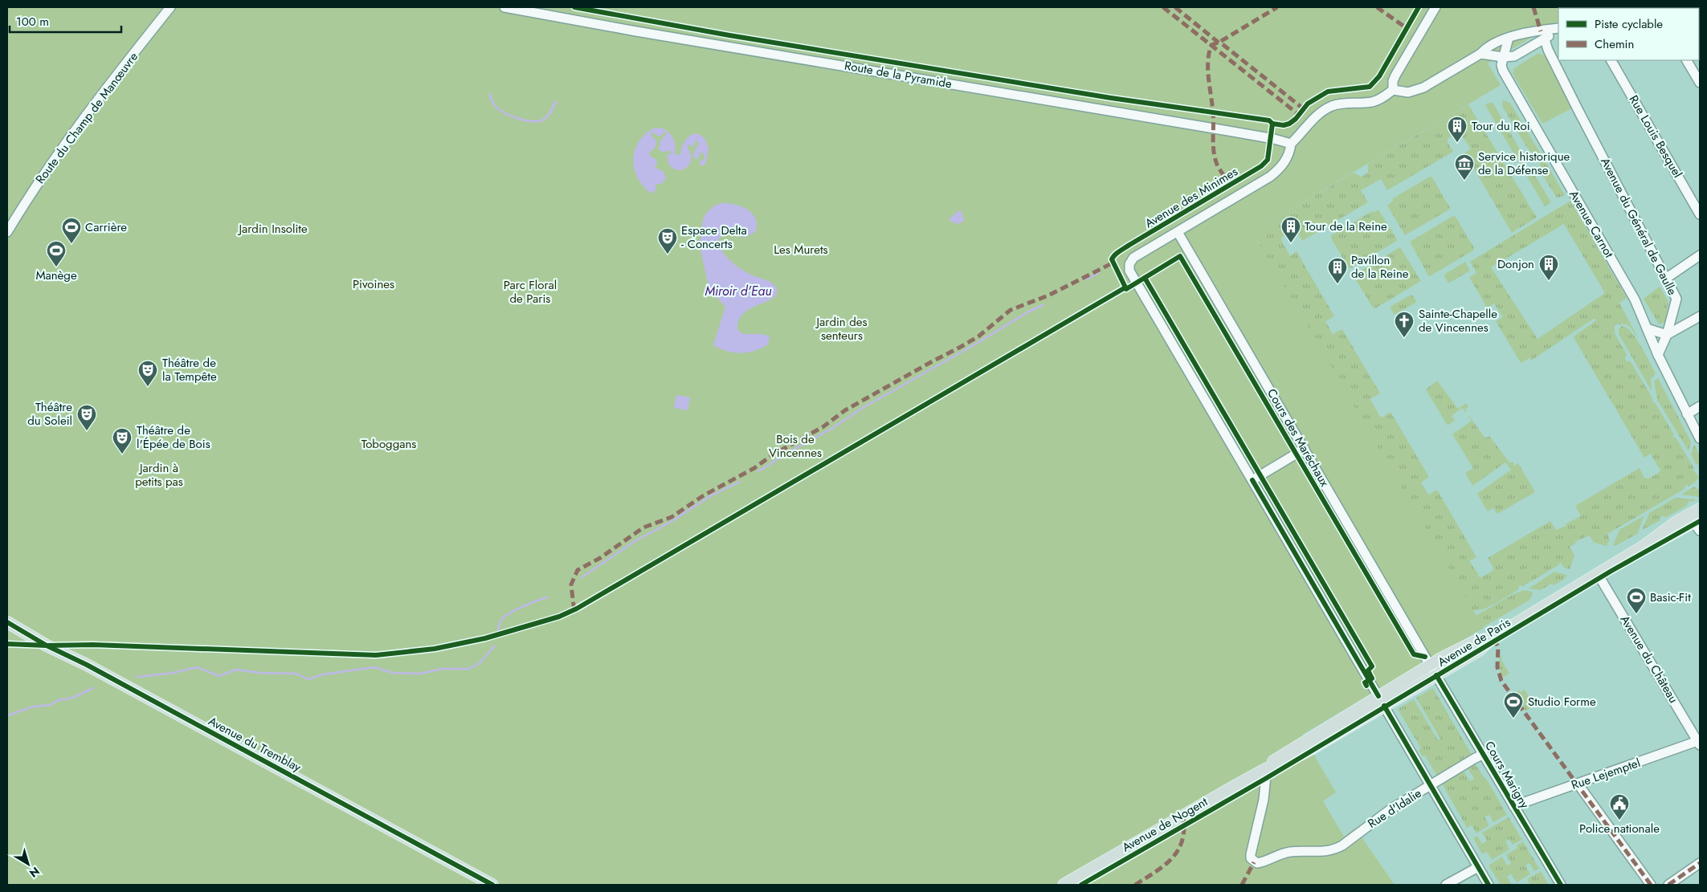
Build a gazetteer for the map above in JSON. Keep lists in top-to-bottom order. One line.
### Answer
{"streets":{"main road":["Avenue de Paris","Avenue du Tremblay","Avenue de Nogent"],"street":["Route de la Pyramide","Route du Champ de Manœuvre","Rue Louis Besquel","Avenue des Minimes","Avenue Carnot","Avenue du Général de Gaulle","Cours des Maréchaux","Avenue du Château","Rue Lejemptel","Cours Marigny","Rue d'Idalie"]},"crossings":[["Route de la Pyramide","Avenue des Minimes"],["Avenue des Minimes","Cours des Maréchaux"],["Avenue Carnot","Avenue du Général de Gaulle"],["Cours des Maréchaux","Avenue de Paris"],["Cours des Maréchaux","Cours Marigny"],["Avenue de Paris","Avenue du Château"],["Avenue de Paris","Cours Marigny"],["Avenue de Paris","Avenue de Nogent"],["Avenue du Château","Rue Lejemptel"],["Rue Lejemptel","Cours Marigny"],["Cours Marigny","Rue d'Idalie"],["Rue d'Idalie","Avenue de Nogent"]],"water":["Miroir d'Eau"],"parks":["Jardin Insolite","Les Murets","Pivoines","Parc Floral de Paris","Jardin des senteurs","Bois de Vincennes","Toboggans","Jardin à petits pas"],"places":{"building":["Tour du Roi","Tour de la Reine","Donjon","Pavillon de la Reine"],"museum":["Service historique de la Défense"],"sports":["Carrière","Manège","Basic-Fit","Studio Forme"],"theatre":["Espace Delta - Concerts","Théâtre de la Tempête","Théâtre du Soleil","Théâtre de l'Épée de Bois"],"church":["Sainte-Chapelle de Vincennes"],"public building":["Police nationale"]},"legend":["Piste cyclable","Chemin"],"scale_bar":"100 m","north":"bottom right"}
